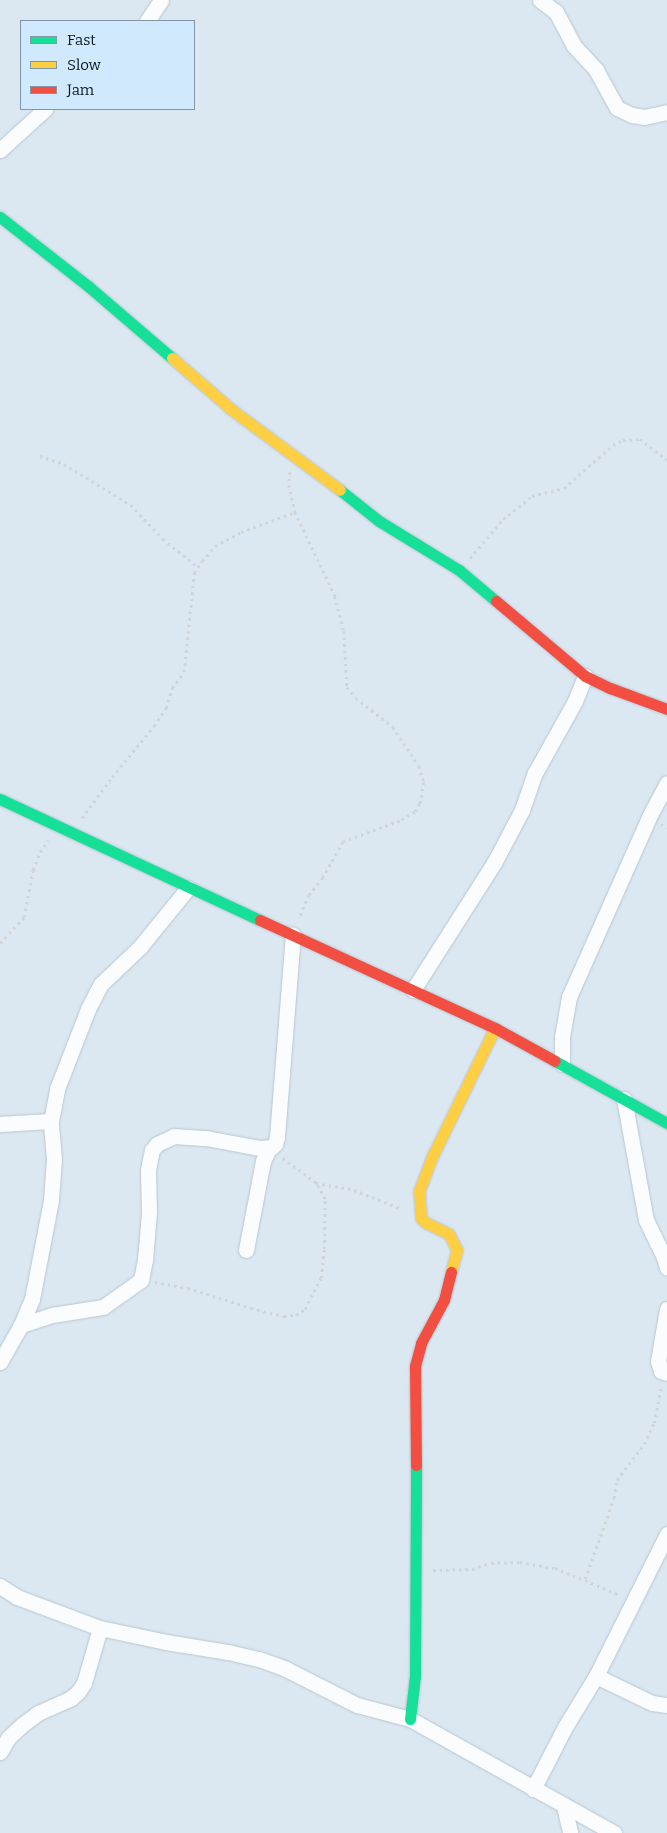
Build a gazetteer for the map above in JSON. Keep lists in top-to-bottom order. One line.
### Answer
{"legend":["Fast","Slow","Jam"]}
